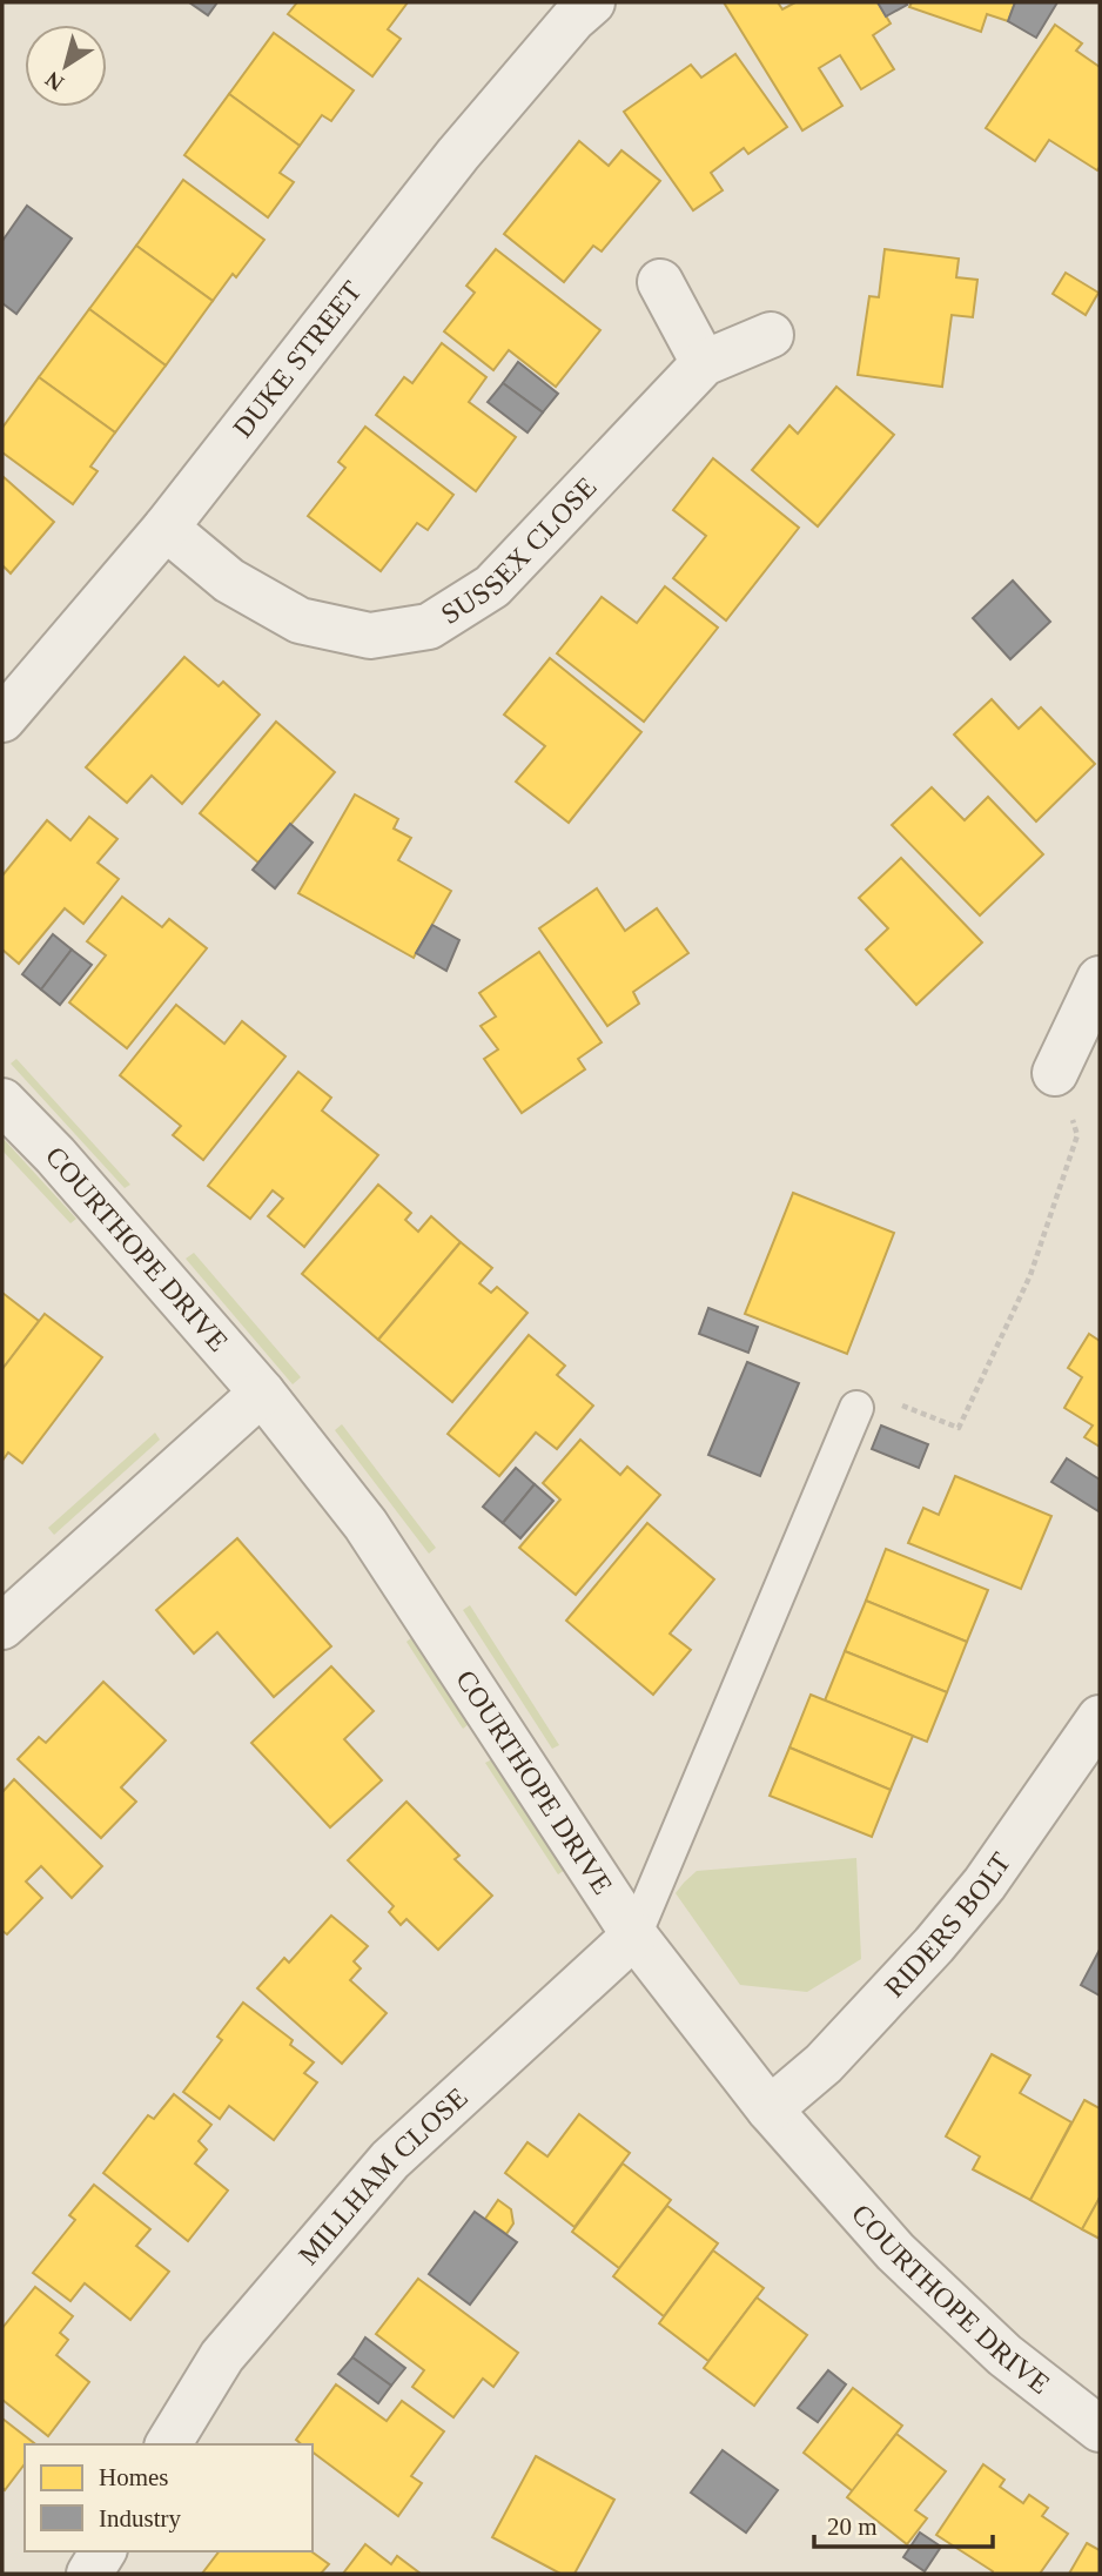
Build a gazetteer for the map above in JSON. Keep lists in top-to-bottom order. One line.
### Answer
{"streets":{"street":["DUKE STREET","SUSSEX CLOSE","COURTHOPE DRIVE","RIDERS BOLT","MILLHAM CLOSE"]},"crossings":[["DUKE STREET","SUSSEX CLOSE"],["COURTHOPE DRIVE","RIDERS BOLT"],["COURTHOPE DRIVE","MILLHAM CLOSE"]],"legend":["Homes","Industry"],"scale_bar":"20 m","north":"bottom left"}
